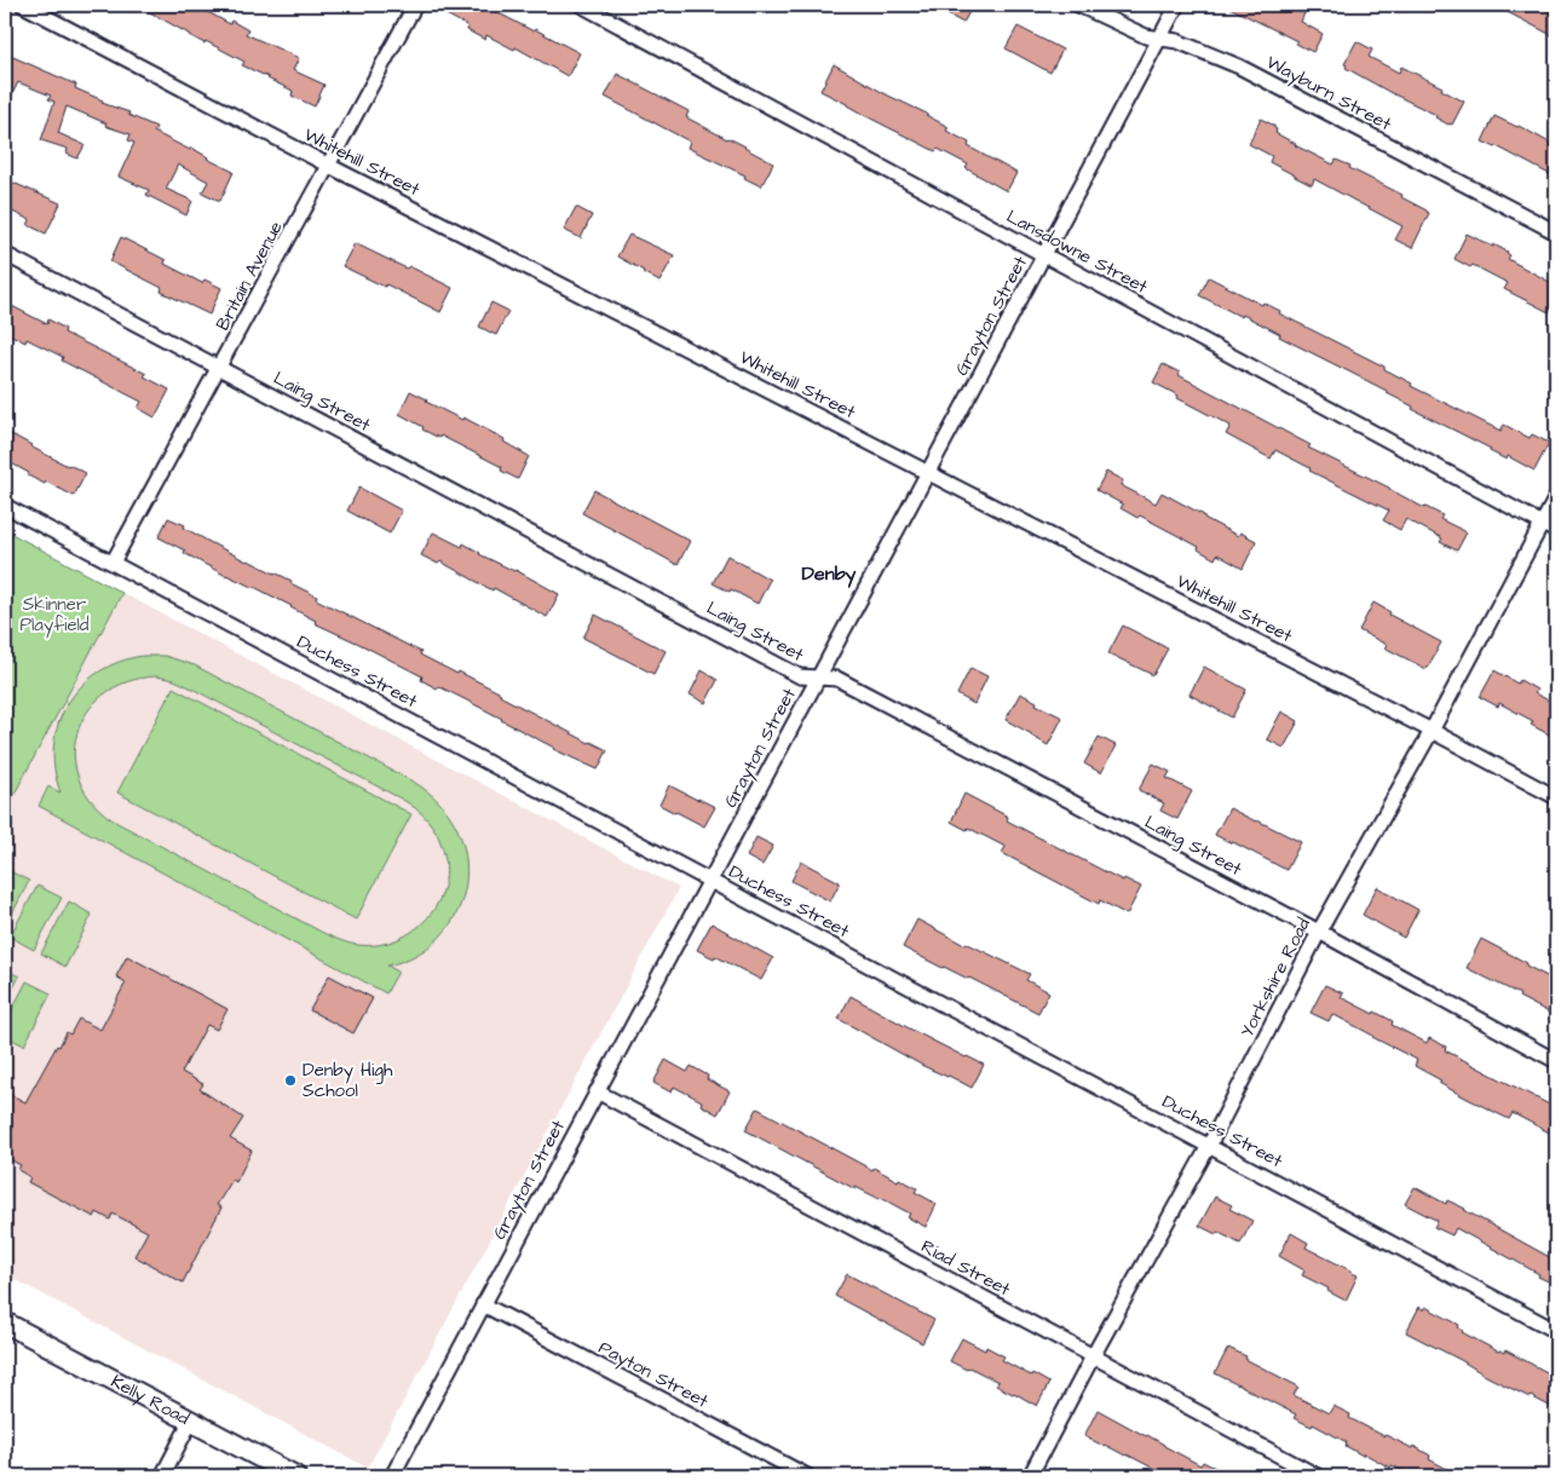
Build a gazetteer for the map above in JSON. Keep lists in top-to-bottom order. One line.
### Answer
{"streets":{"street":["Wayburn Street","Whitehill Street","Lansdowne Street","Britain Avenue","Grayton Street","Laing Street","Duchess Street","Yorkshire Road","Riad Street","Payton Street","Kelly Road"]},"crossings":[["Wayburn Street","Grayton Street"],["Whitehill Street","Britain Avenue"],["Whitehill Street","Grayton Street"],["Whitehill Street","Yorkshire Road"],["Lansdowne Street","Grayton Street"],["Lansdowne Street","Yorkshire Road"],["Britain Avenue","Laing Street"],["Britain Avenue","Duchess Street"],["Grayton Street","Laing Street"],["Grayton Street","Duchess Street"],["Grayton Street","Riad Street"],["Grayton Street","Payton Street"],["Laing Street","Yorkshire Road"],["Duchess Street","Yorkshire Road"],["Yorkshire Road","Riad Street"]],"districts":["Denby"],"parks":["Skinner Playfield"],"places":["Denby High School"]}
